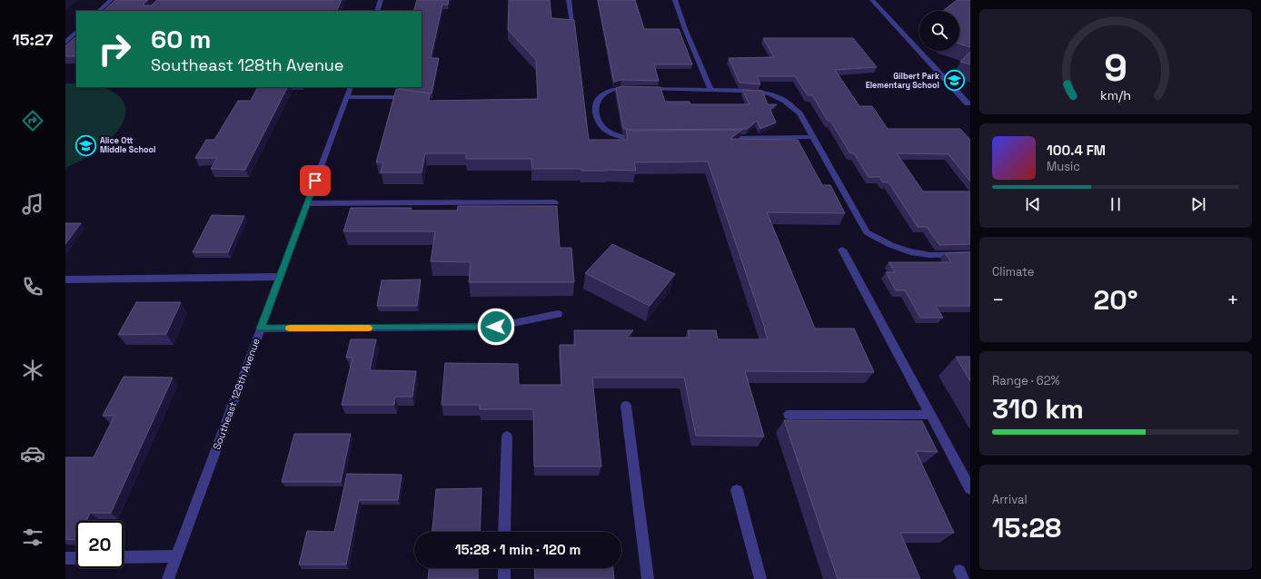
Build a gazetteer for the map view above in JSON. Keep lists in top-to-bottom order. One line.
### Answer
{"streets":{"street":["Southeast 128th Avenue"]},"places":{"school or university":["Gilbert Park Elementary School","Alice Ott Middle School"]},"page":{"tabs":"15:27","turn":["60 m","Southeast 128th Avenue"],"song":["100.4 FM","Music"],"tile":["Climate",["Range · 62%","310 km"],["Arrival","15:28"]],"heat":["−","20°","+"],"limit":"20","trip":"15:28 · 1 min · 120 m","gauge":["9","km/h"]}}
